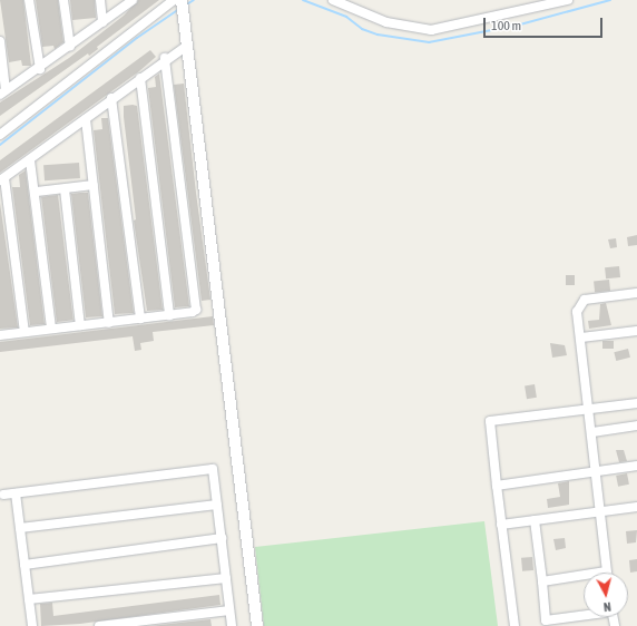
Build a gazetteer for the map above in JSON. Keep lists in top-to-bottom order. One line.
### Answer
{"scale_bar":"100 m","north":"bottom"}
